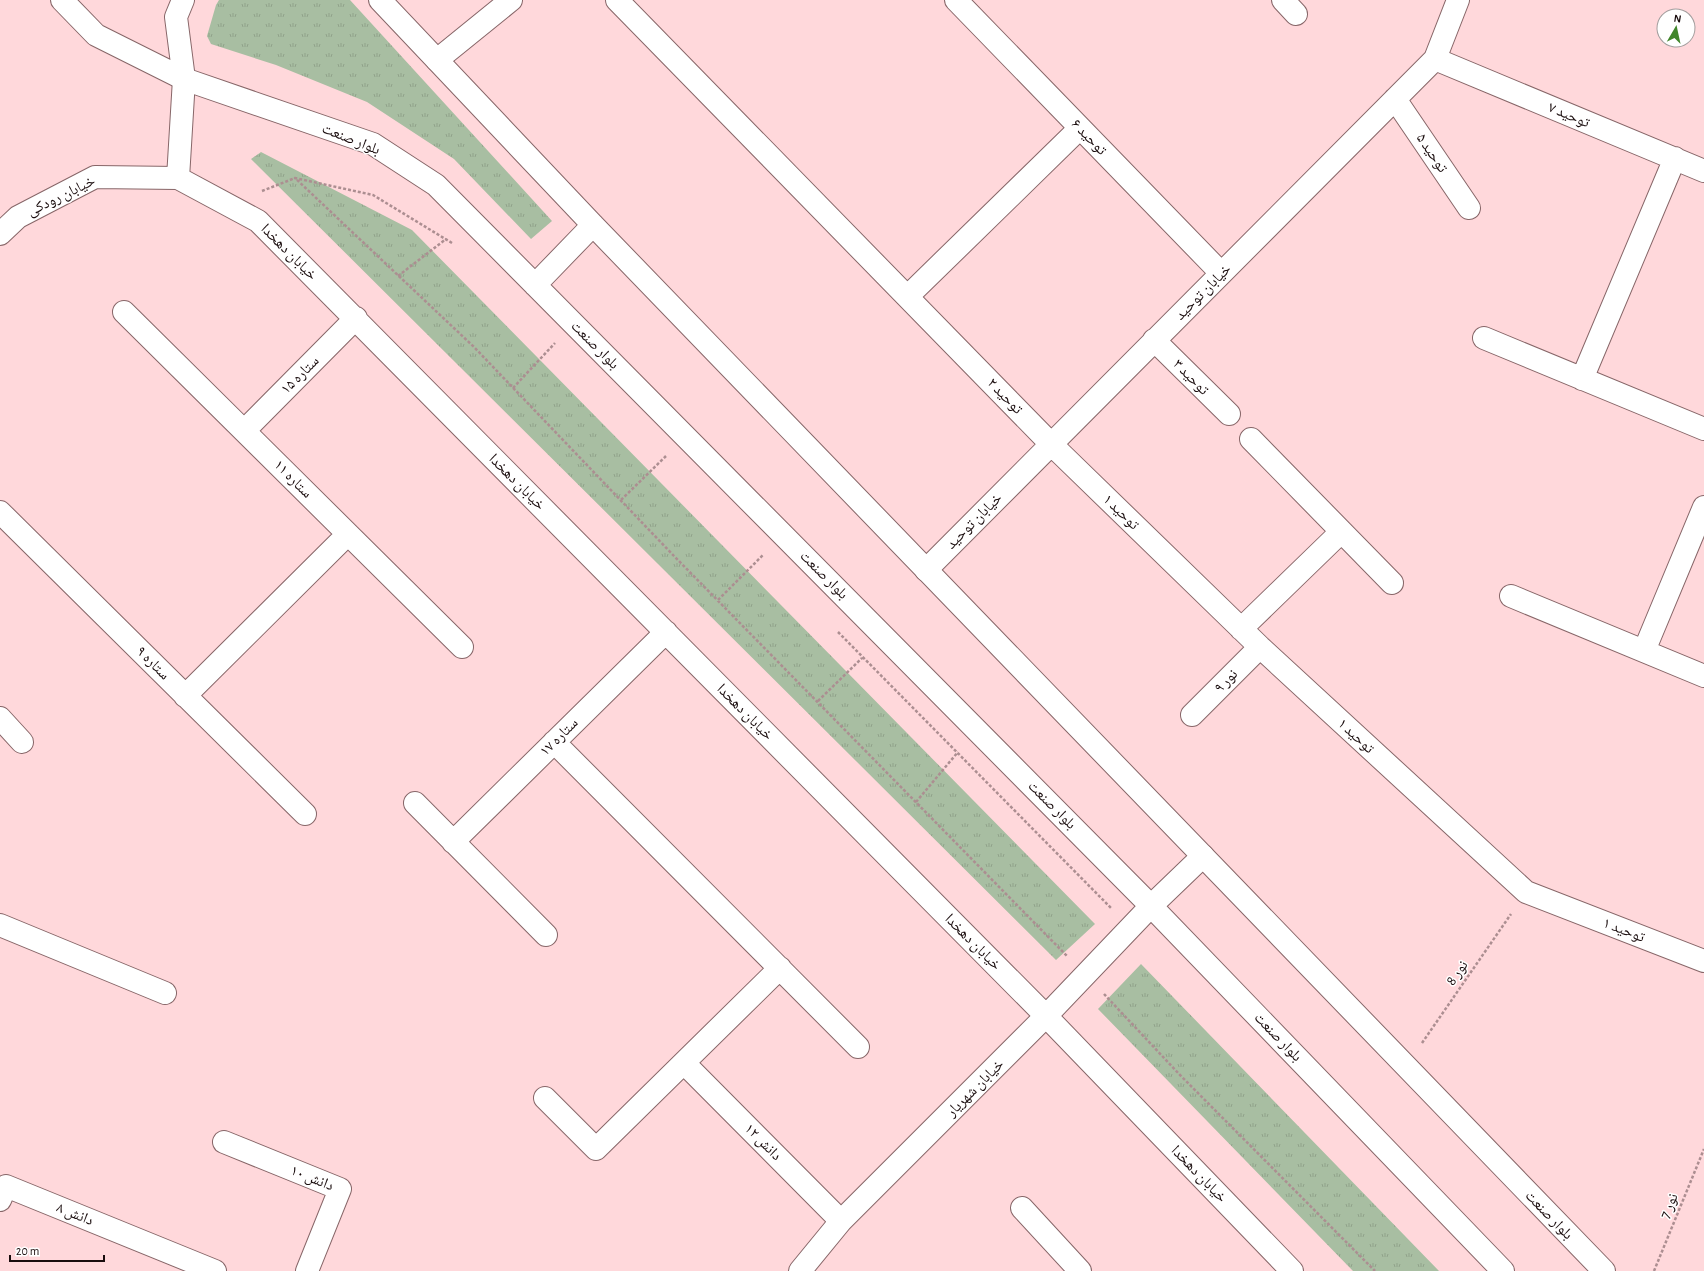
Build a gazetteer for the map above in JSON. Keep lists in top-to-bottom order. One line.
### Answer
{"streets":{"street":["توحید ۷","توحید ۶","بلوار صنعت","توحید ۵","خیابان رودکی","خیابان دهخدا","خیابان توحید","ستاره ۱۵","توحید ۳","توحید ۲","ستاره ۱۱","توحید ۱","ستاره ۹","نور ۹","ستاره ۱۷","خیابان شهریار","دانش ۱۲","دانش ۱۰","دانش ۸"],"path":["نور 8","نور 7"]},"crossings":[["توحید ۷","خیابان توحید"],["توحید ۶","خیابان توحید"],["بلوار صنعت","خیابان توحید"],["بلوار صنعت","نور 8"],["بلوار صنعت","خیابان شهریار"],["توحید ۵","خیابان توحید"],["خیابان رودکی","خیابان دهخدا"],["خیابان دهخدا","ستاره ۱۵"],["خیابان دهخدا","ستاره ۱۷"],["خیابان دهخدا","خیابان شهریار"],["خیابان توحید","توحید ۳"],["خیابان توحید","توحید ۲"],["خیابان توحید","توحید ۱"],["ستاره ۱۵","ستاره ۱۱"],["توحید ۲","توحید ۱"],["توحید ۱","نور ۹"],["توحید ۱","نور 8"],["خیابان شهریار","دانش ۱۲"]],"scale_bar":"20 m","north":"top"}
